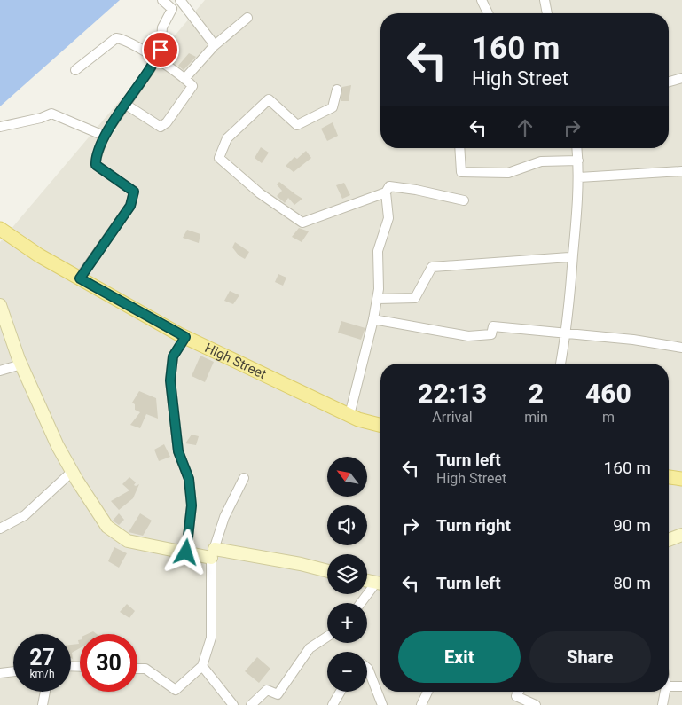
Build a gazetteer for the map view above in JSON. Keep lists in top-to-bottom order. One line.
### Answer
{"streets":{"main road":["High Street"]},"north":"top left","page":{"turn":["160 m","High Street"],"eta":["22:13","Arrival","2","min","460","m"],"list":[{"name":"Turn left","note":"High Street","value":"160 m"},{"name":"Turn right","value":"90 m"},{"name":"Turn left","value":"80 m"}],"map_buttons":["+","−"],"buttons":["Exit","Share"],"speed":"27 km/h","limit":"30"}}
